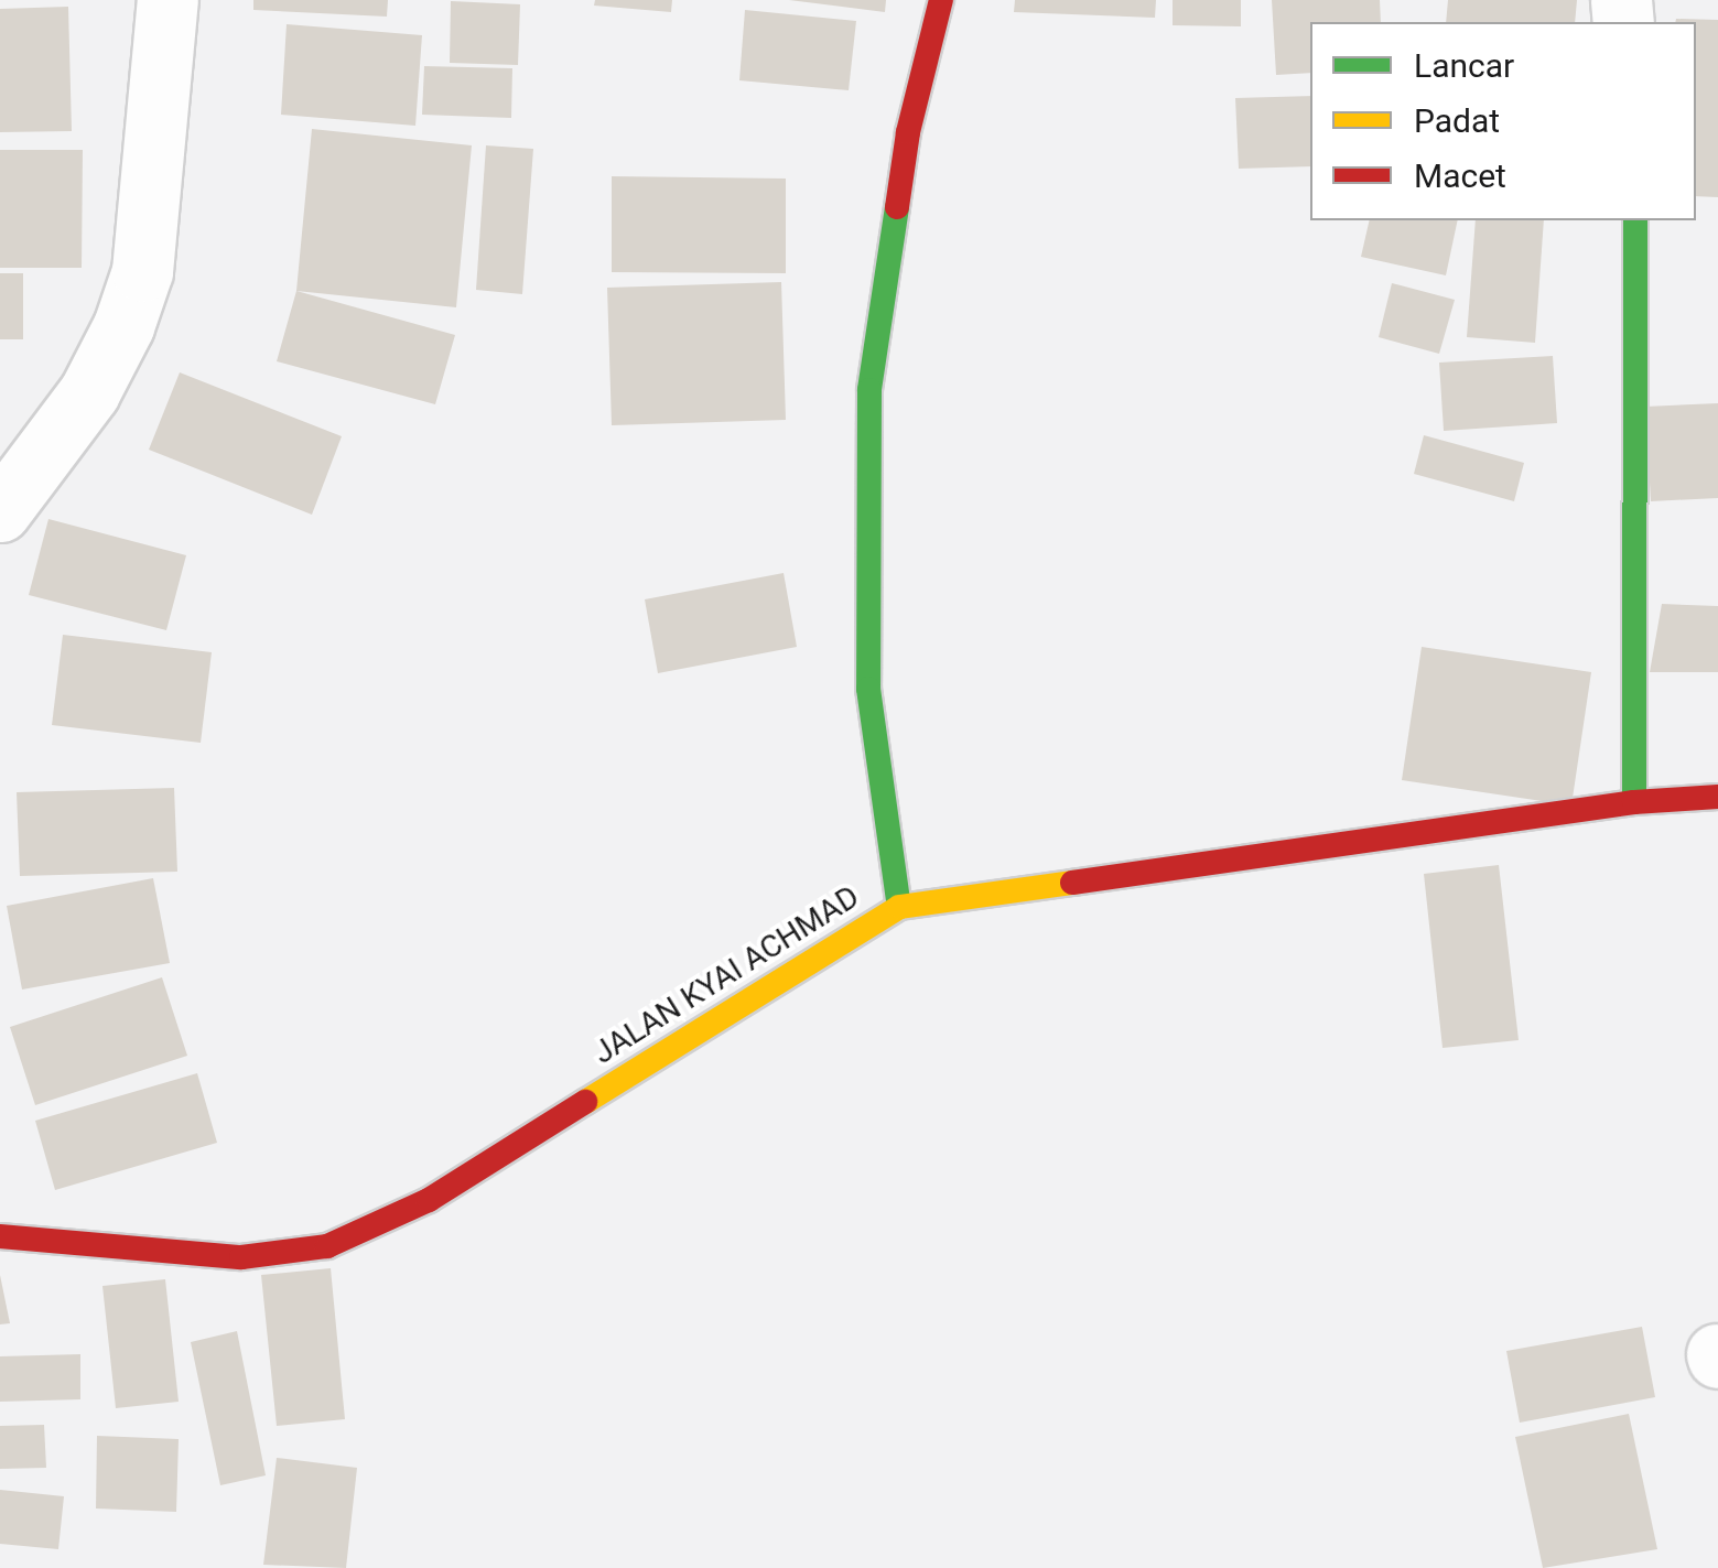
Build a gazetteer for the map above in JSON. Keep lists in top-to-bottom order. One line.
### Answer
{"streets":{"street":["JALAN KYAI ACHMAD"]},"legend":["Lancar","Padat","Macet"]}
